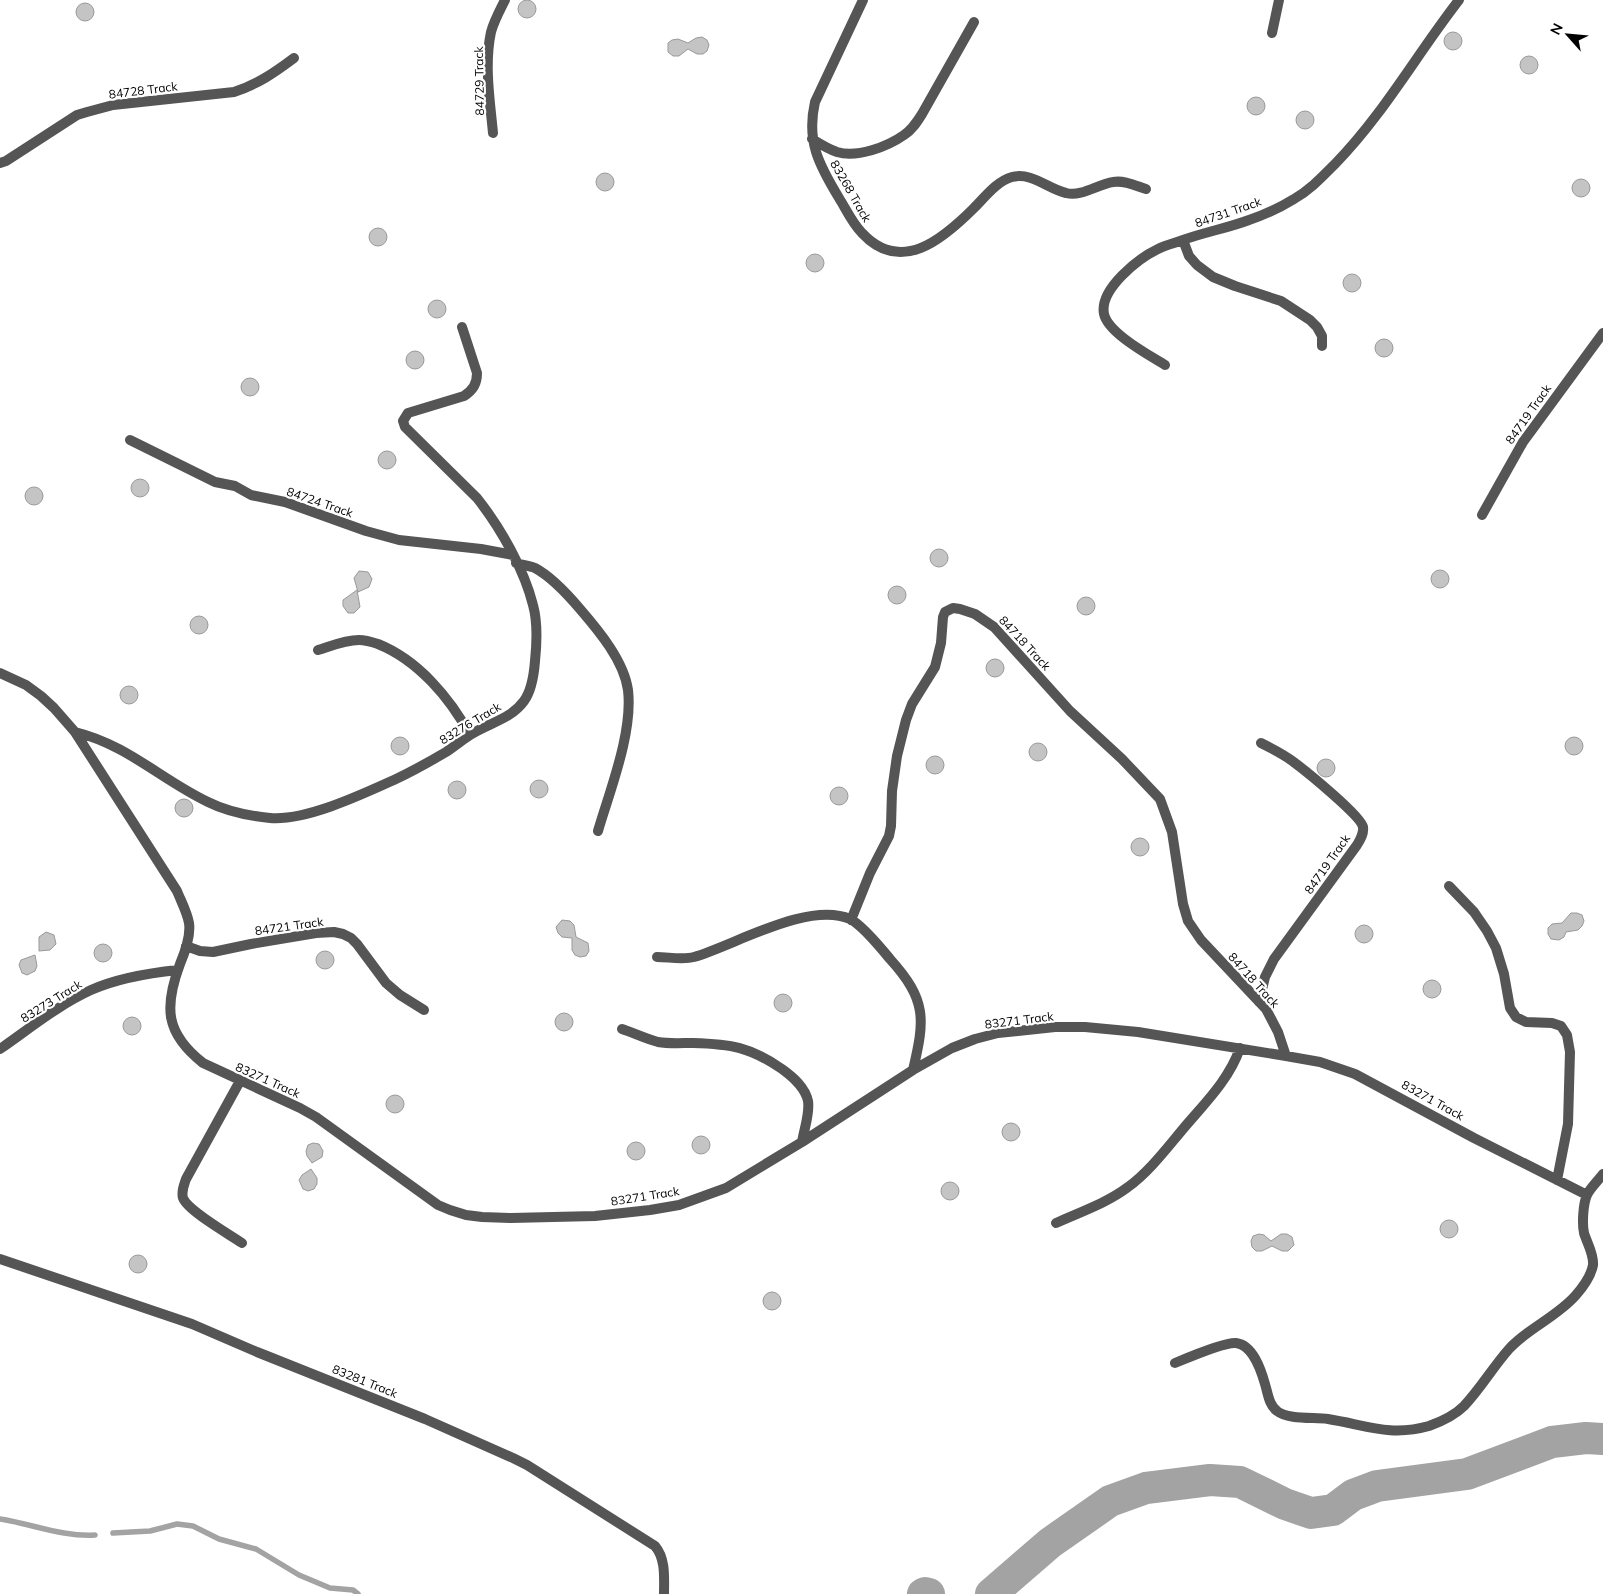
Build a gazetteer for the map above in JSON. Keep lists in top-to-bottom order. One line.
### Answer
{"streets":{"street":["84729 Track","84728 Track","83268 Track","84731 Track","84719 Track","84724 Track","84718 Track","83276 Track","84721 Track","83273 Track","83271 Track","83281 Track"]},"crossings":[["84719 Track","84718 Track"],["84724 Track","83276 Track"],["84718 Track","83271 Track"],["83276 Track","83271 Track"],["84721 Track","83271 Track"],["83273 Track","83271 Track"]],"north":"top left"}
